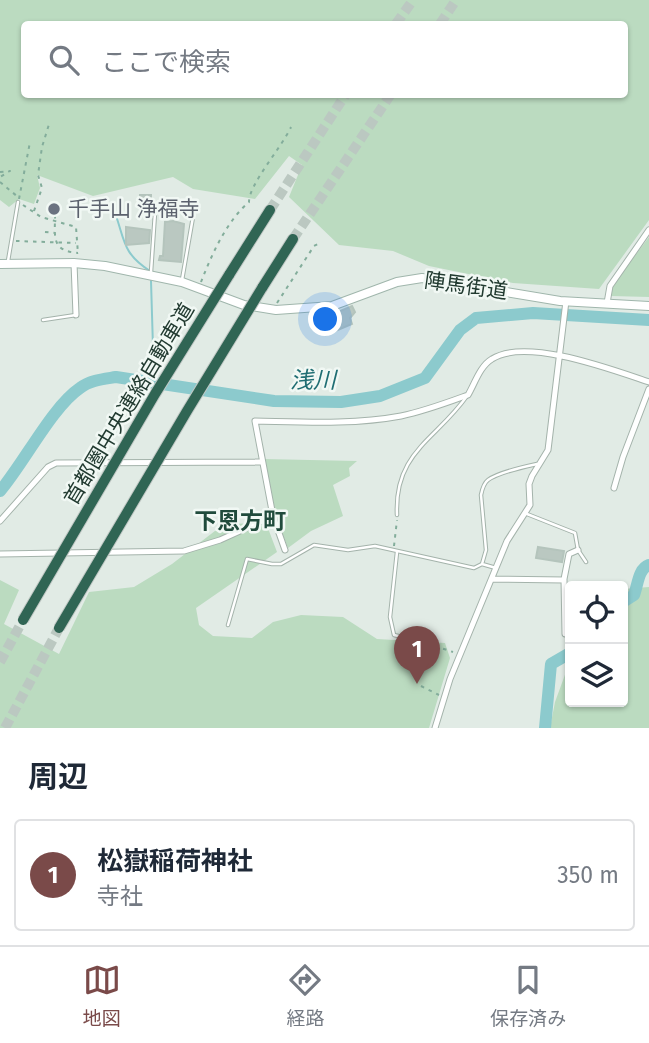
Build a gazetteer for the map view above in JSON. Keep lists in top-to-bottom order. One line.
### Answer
{"streets":{"highway":["首都圏中央連絡自動車道"],"main road":["陣馬街道"]},"districts":["下恩方町"],"water":["浅川"],"places":["千手山 浄福寺"],"page":{"search":"ここで検索","pins":"1","heading":"周辺","list":[{"mark":"1","name":"松嶽稲荷神社","note":"寺社","value":"350 m"}],"nav":["地図","経路","保存済み"]}}
